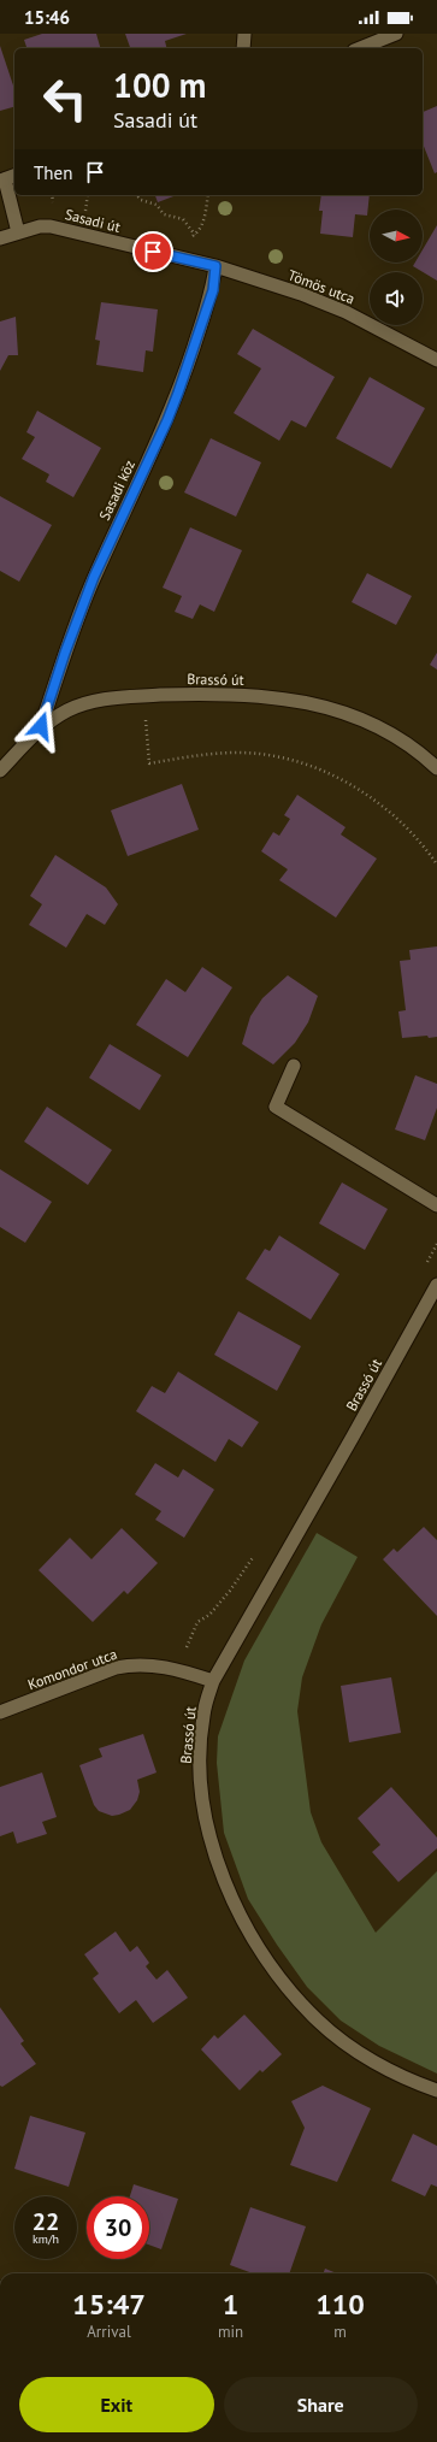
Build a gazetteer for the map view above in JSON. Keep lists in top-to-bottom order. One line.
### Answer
{"streets":{"street":["Sasadi út","Tömös utca","Sasadi köz","Brassó út","Komondor utca"]},"crossings":[["Sasadi út","Tömös utca"],["Sasadi út","Sasadi köz"],["Tömös utca","Sasadi köz"],["Sasadi köz","Brassó út"],["Brassó út","Komondor utca"]],"north":"right","page":{"status":"15:46","turn":["100 m","Sasadi út"],"then":"Then","speed":"22 km/h","limit":"30","eta":["15:47","Arrival","1","min","110","m"],"buttons":["Exit","Share"]}}
